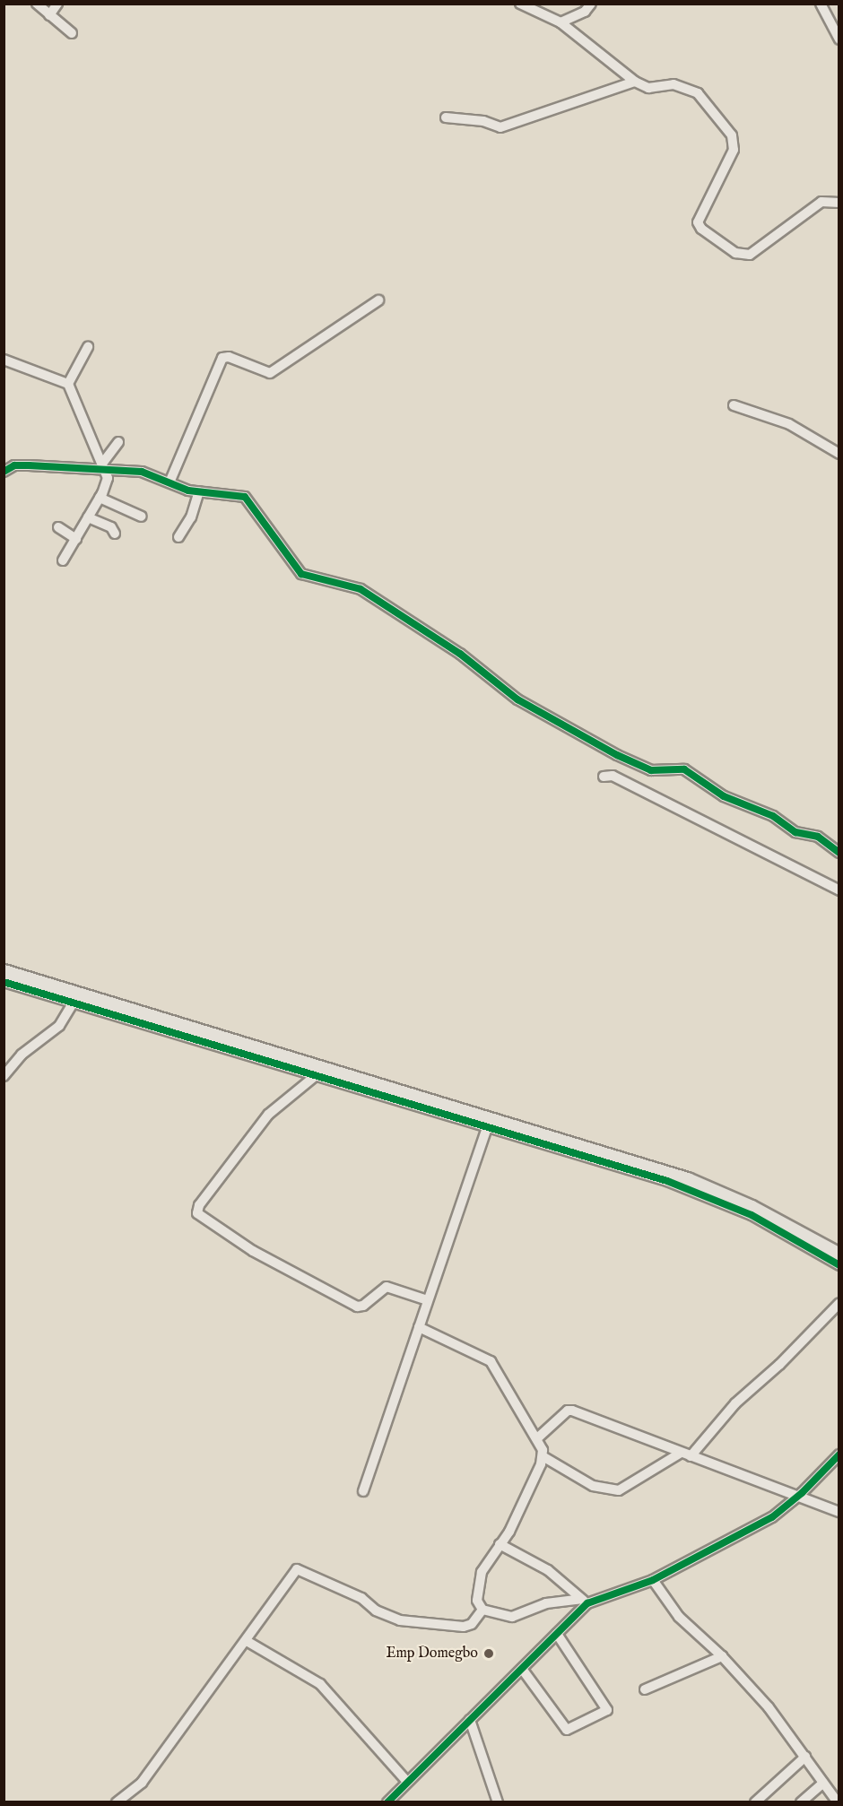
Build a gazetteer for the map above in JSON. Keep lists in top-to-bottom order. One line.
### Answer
{"places":["Emp Domegbo"]}
